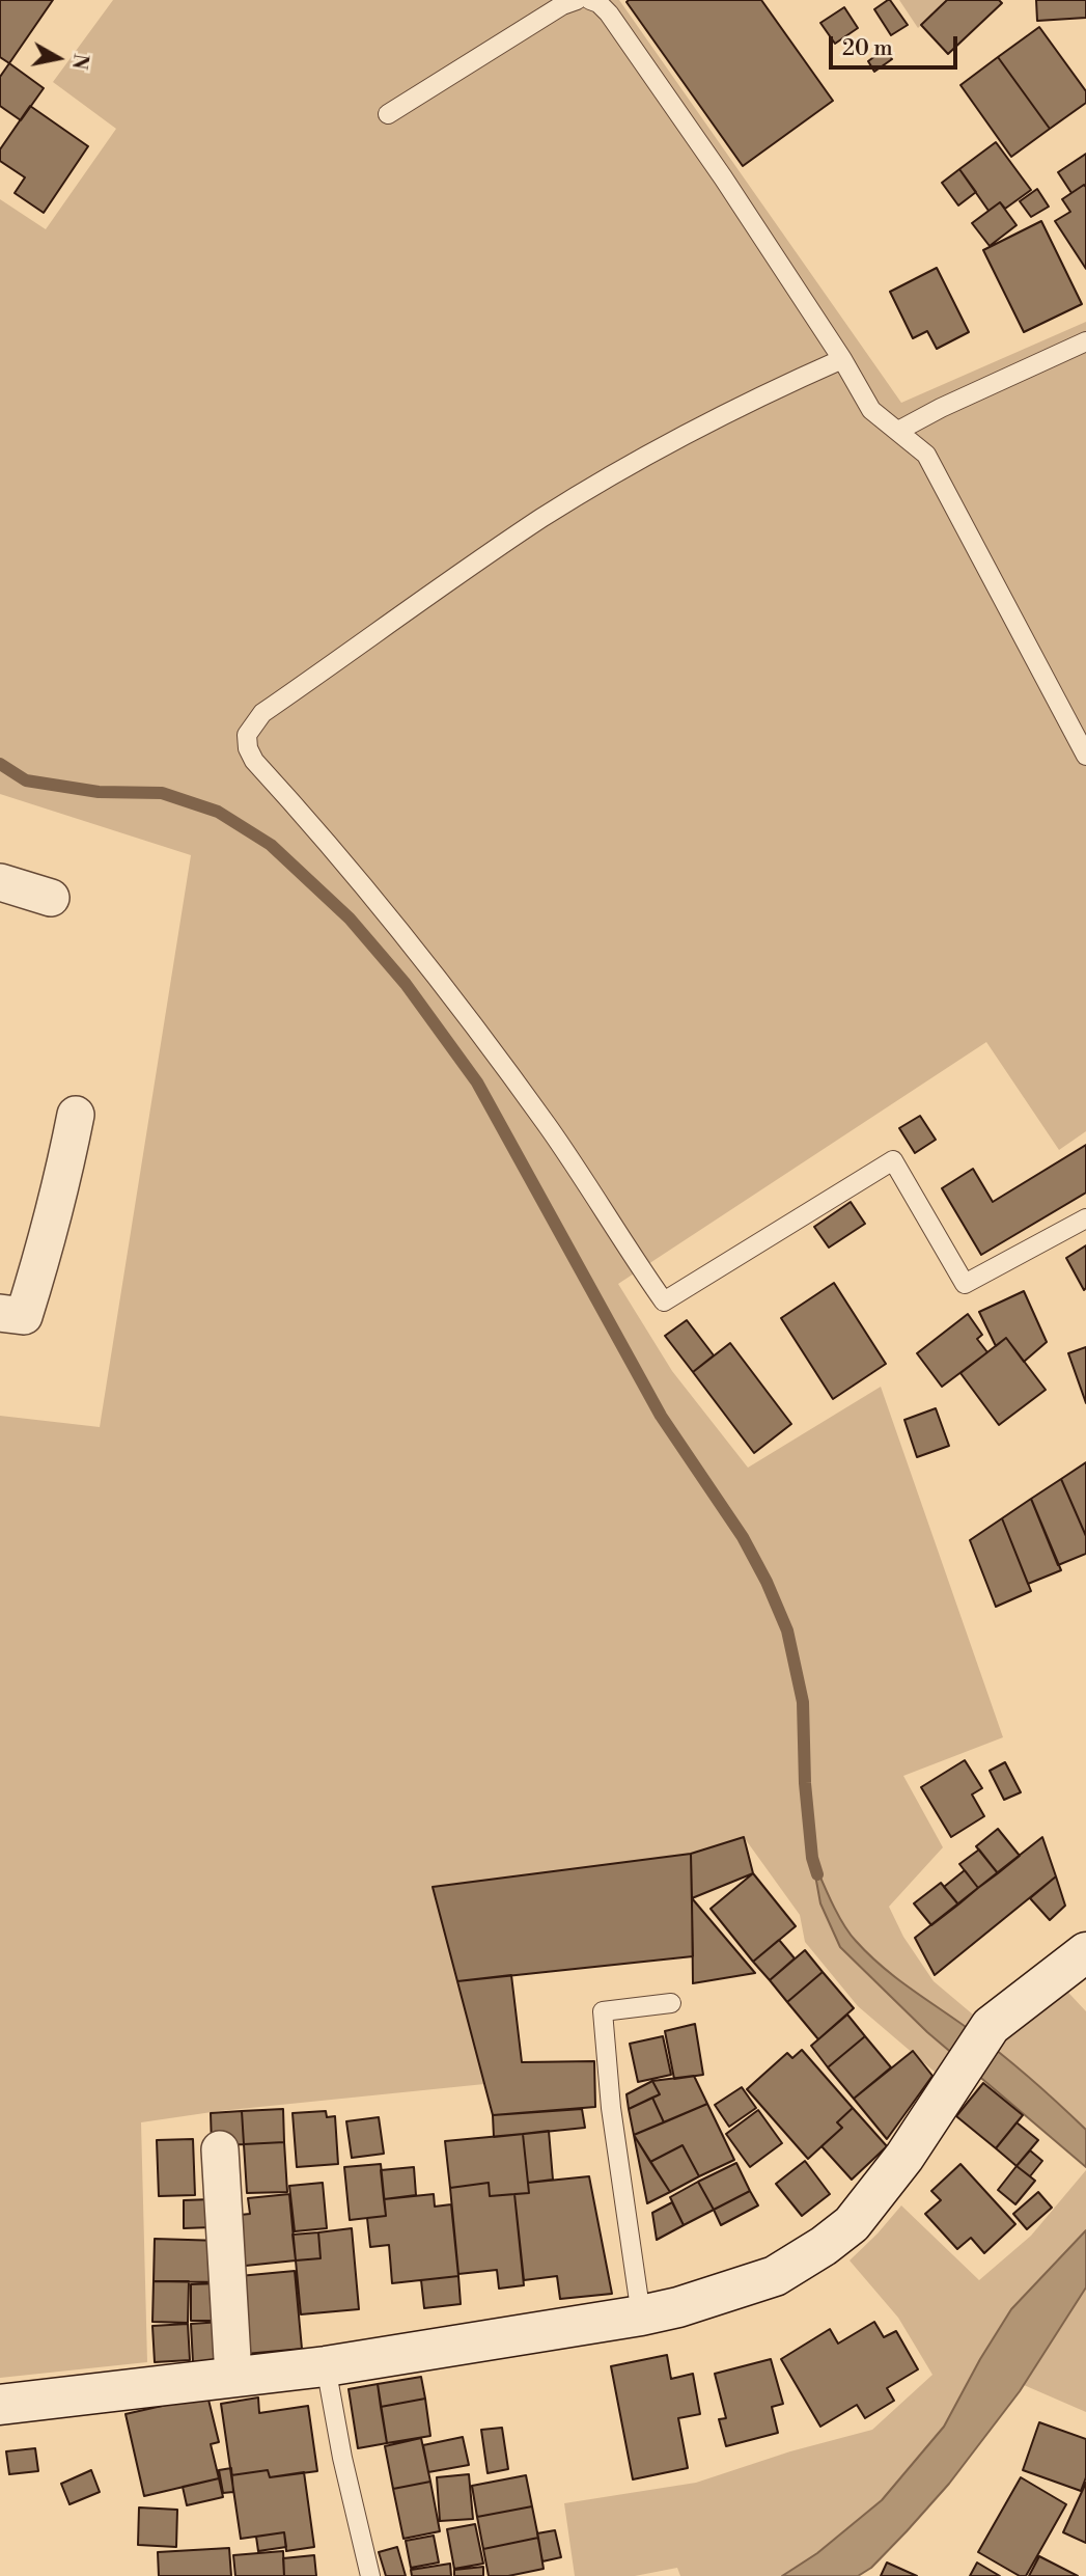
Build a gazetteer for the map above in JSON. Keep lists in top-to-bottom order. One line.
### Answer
{"scale_bar":"20 m","north":"right"}
